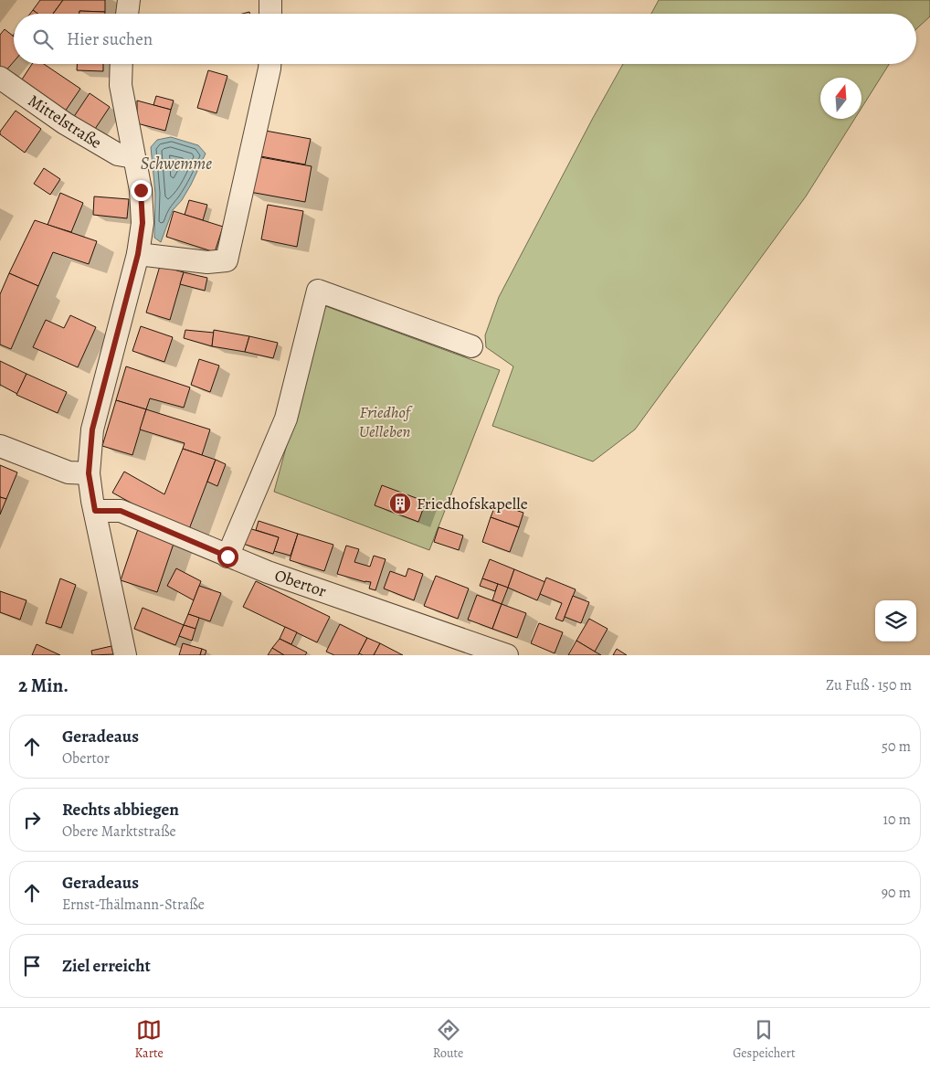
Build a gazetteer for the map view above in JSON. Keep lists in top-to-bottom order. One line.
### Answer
{"streets":{"street":["Mittelstraße","Obertor"]},"water":["Schwemme"],"parks":["Friedhof Uelleben"],"places":{"building":["Friedhofskapelle"]},"north":"top","page":{"search":"Hier suchen","heading":["2 Min.","Zu Fuß · 150 m"],"list":[["Geradeaus","Obertor","50 m"],["Rechts abbiegen","Obere Marktstraße","10 m"],["Geradeaus","Ernst-Thälmann-Straße","90 m"],"Ziel erreicht"],"nav":["Karte","Route","Gespeichert"]}}
